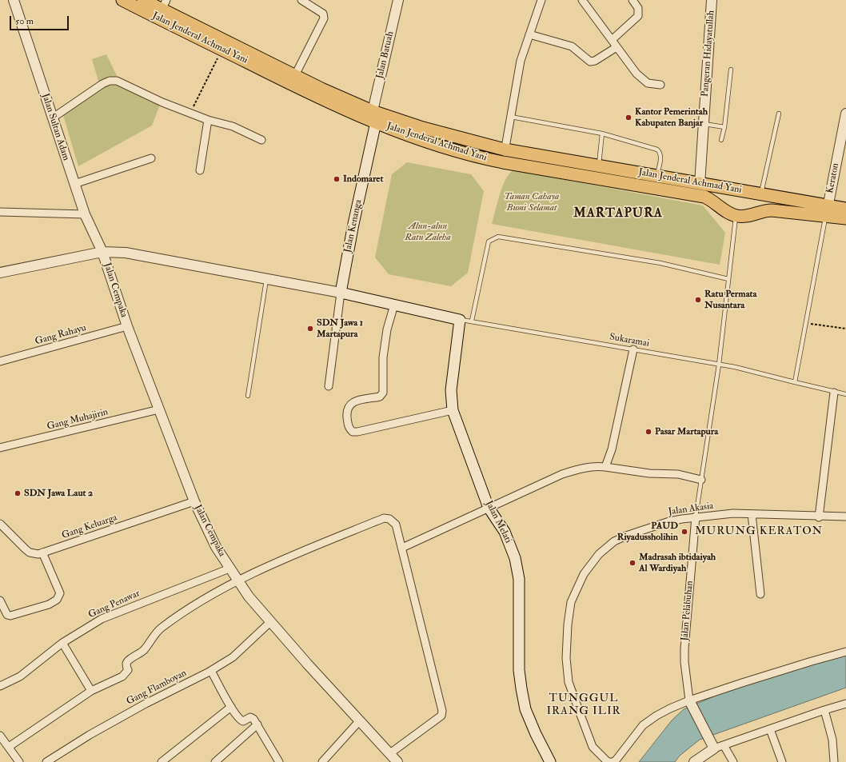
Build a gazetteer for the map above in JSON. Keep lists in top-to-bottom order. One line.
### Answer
{"streets":{"highway":["Jalan Jenderal Achmad Yani"],"main road":["Jalan Kenanga","Jalan Melati"],"street":["Pangeran Hidayatullah","Jalan Batuah","Jalan Sultan Adam","Keraton","Jalan Cempaka","Gang Rahayu","Gang Muhajirin","Jalan Akasia","Gang Keluarga","Gang Penawar","Jalan Pelabuhan","Gang Flamboyan"],"lane":["Sukaramai"]},"crossings":[["Jalan Jenderal Achmad Yani","Pangeran Hidayatullah"],["Jalan Jenderal Achmad Yani","Jalan Batuah"],["Jalan Jenderal Achmad Yani","Keraton"],["Jalan Jenderal Achmad Yani","Jalan Kenanga"],["Jalan Sultan Adam","Jalan Cempaka"],["Jalan Cempaka","Gang Rahayu"],["Jalan Cempaka","Gang Muhajirin"],["Jalan Cempaka","Gang Keluarga"],["Jalan Cempaka","Gang Penawar"],["Jalan Cempaka","Gang Flamboyan"],["Sukaramai","Jalan Melati"],["Jalan Akasia","Jalan Pelabuhan"]],"districts":["MARTAPURA","MURUNG KERATON","TUNGGUL IRANG ILIR"],"parks":["Taman Cahaya Bumi Selamat","Alun-alun Ratu Zaleha"],"places":["Kantor Pemerintah Kabupaten Banjar","Indomaret","Ratu Permata Nusantara","SDN Jawa 1 Martapura","Pasar Martapura","SDN Jawa Laut 2","PAUD Riyadussholihin","Madrasah ibtidaiyah Al Wardiyah"],"scale_bar":"50 m"}
